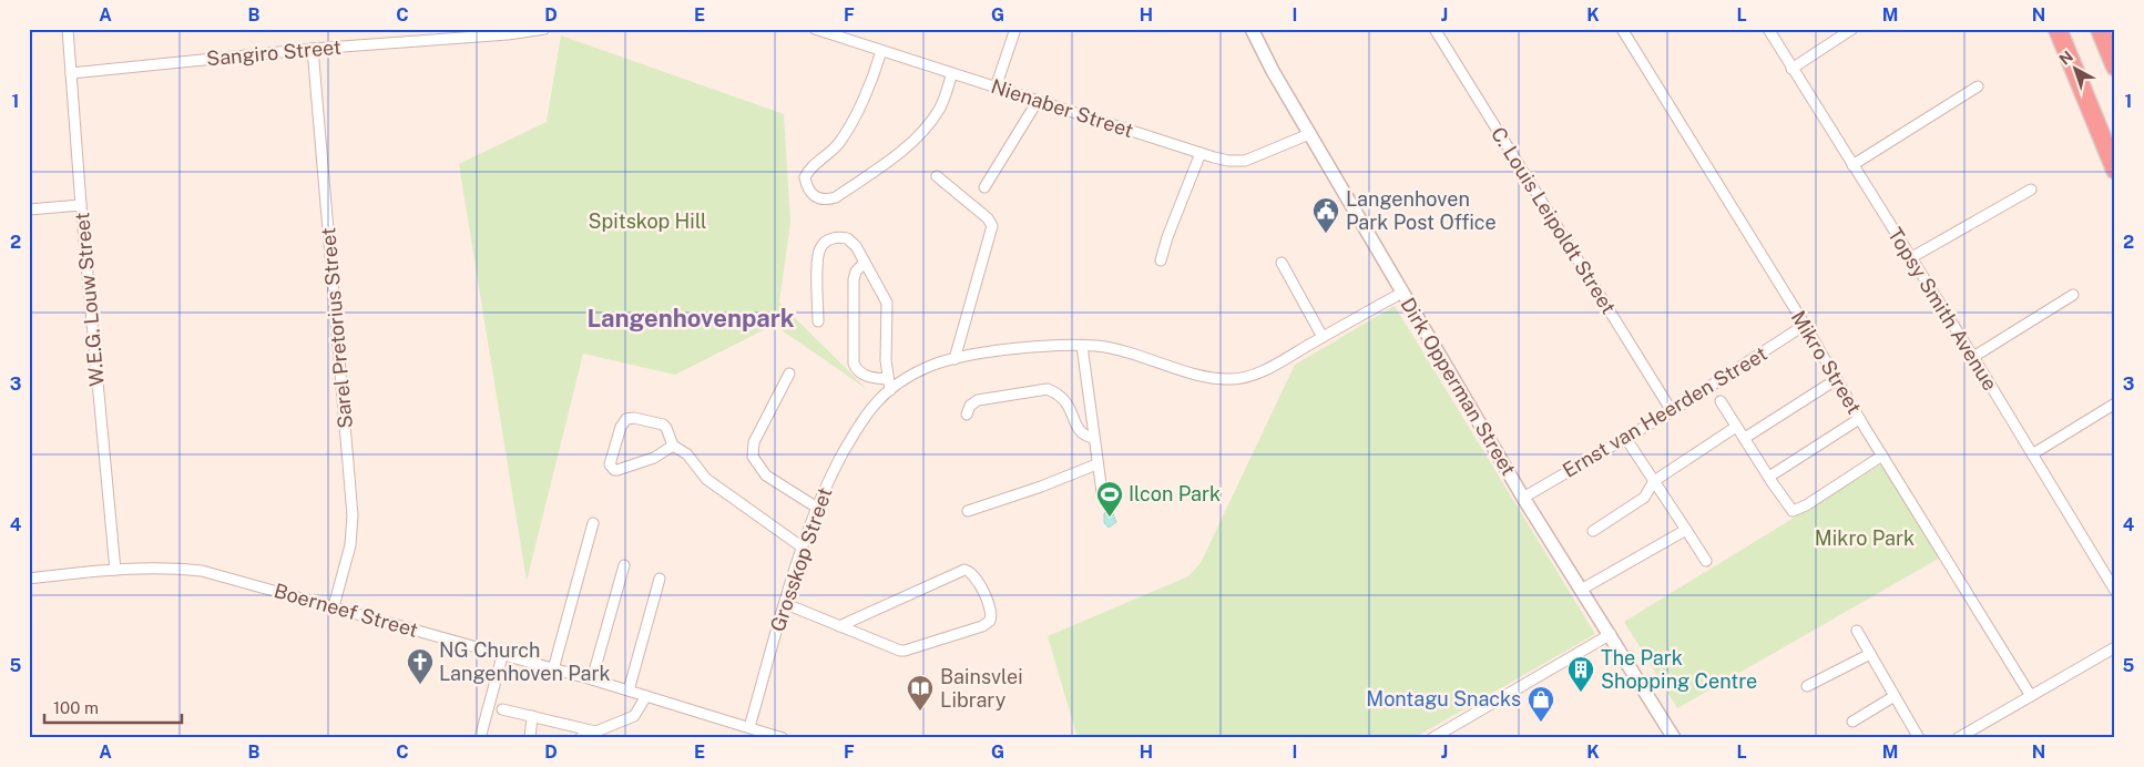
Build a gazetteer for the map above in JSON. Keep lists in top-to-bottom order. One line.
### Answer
{"streets":{"street":["Sangiro Street","Nienaber Street","C. Louis Leipoldt Street","W.E.G. Louw Street","Topsy Smith Avenue","Sarel Pretorius Street","Mikro Street","Dirk Opperman Street","Ernst van Heerden Street","Grosskop Street","Boerneef Street"]},"crossings":[["Sangiro Street","W.E.G. Louw Street"],["Sangiro Street","Sarel Pretorius Street"],["Nienaber Street","Dirk Opperman Street"],["C. Louis Leipoldt Street","Ernst van Heerden Street"],["W.E.G. Louw Street","Boerneef Street"],["Sarel Pretorius Street","Boerneef Street"],["Mikro Street","Ernst van Heerden Street"],["Dirk Opperman Street","Ernst van Heerden Street"],["Dirk Opperman Street","Grosskop Street"],["Grosskop Street","Boerneef Street"]],"districts":["Langenhovenpark"],"parks":["Spitskop Hill","Mikro Park"],"places":{"public building":["Langenhoven Park Post Office"],"sports":["Ilcon Park"],"church":["NG Church Langenhoven Park"],"building":["The Park Shopping Centre"],"library":["Bainsvlei Library"],"shop":["Montagu Snacks"]},"scale_bar":"100 m","north":"top left","grid":{"columns":["A","B","C","D","E","F","G","H","I","J","K","L","M","N"],"rows":["1","2","3","4","5"]}}
